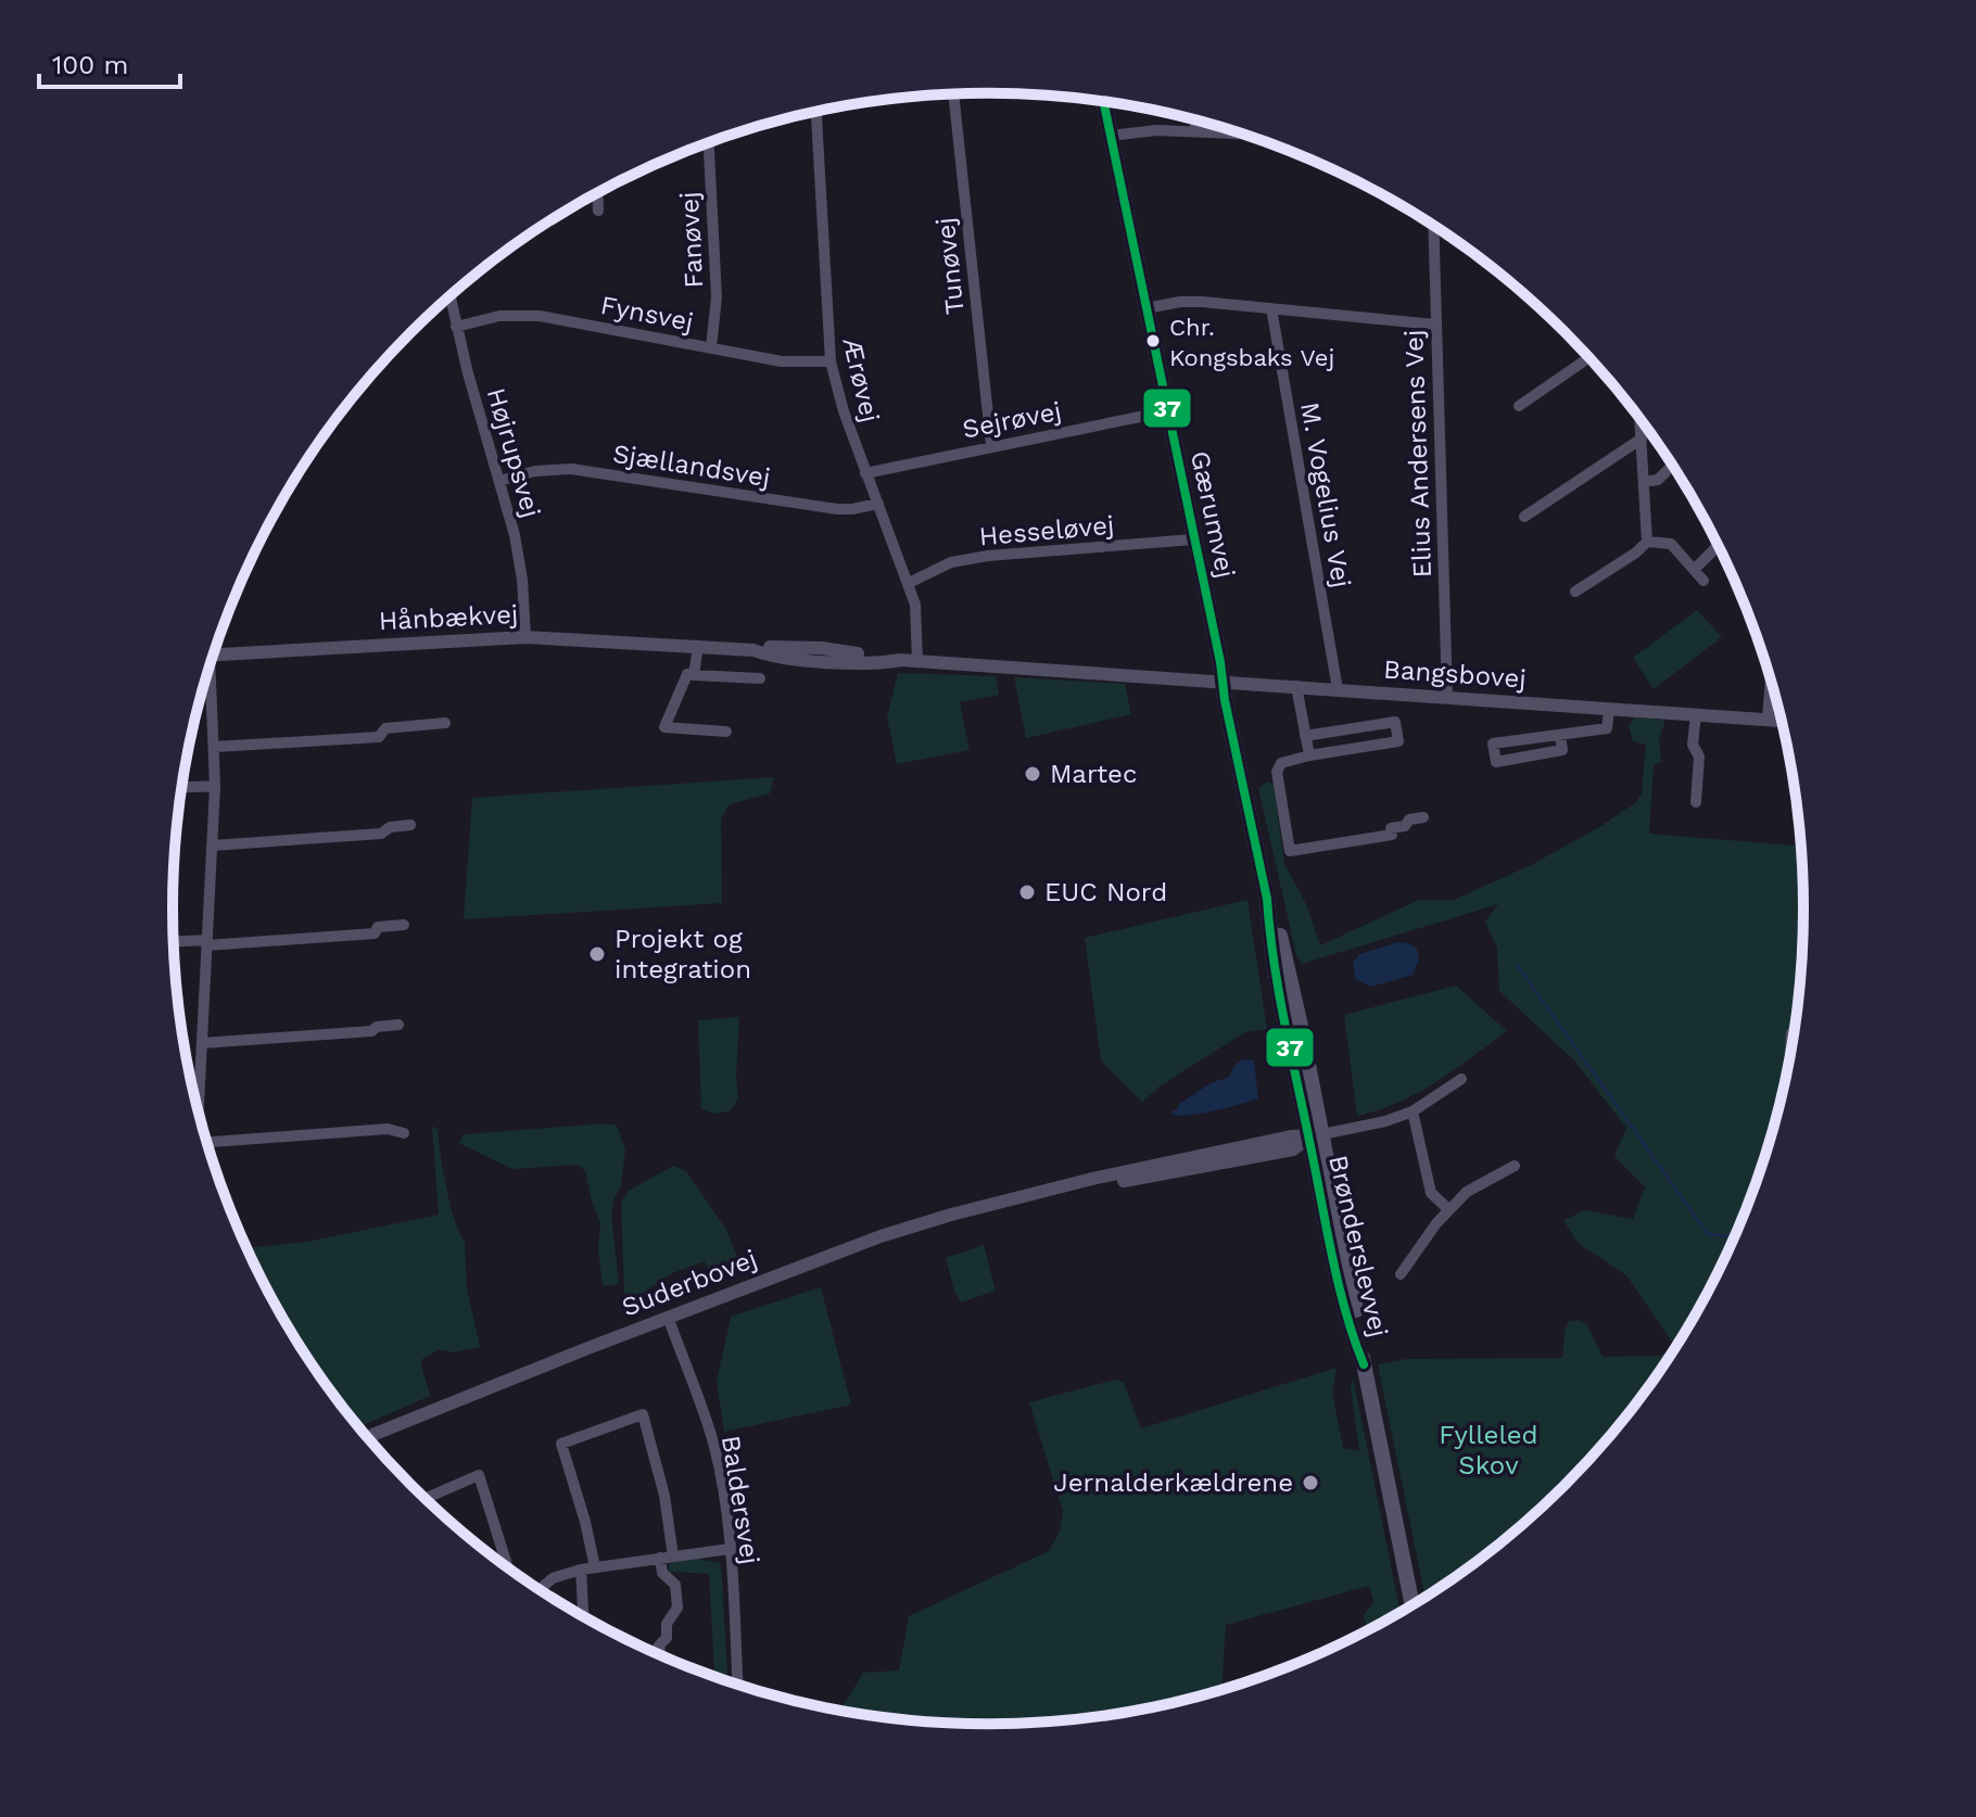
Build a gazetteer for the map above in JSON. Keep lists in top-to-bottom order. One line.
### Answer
{"streets":{"main road":["Gærumvej","Brønderslevvej"],"street":["Fanøvej","Tunøvej","Fynsvej","Ærøvej","Sejrøvej","Højrupsvej","Elius Andersens Vej","Sjællandsvej","M. Vogelius Vej","Hesseløvej","Hånbækvej","Bangsbovej","Suderbovej","Baldersvej"]},"crossings":[["Fanøvej","Fynsvej"],["Tunøvej","Sejrøvej"],["Fynsvej","Ærøvej"],["Fynsvej","Højrupsvej"],["Ærøvej","Sejrøvej"],["Ærøvej","Sjællandsvej"],["Ærøvej","Hesseløvej"],["Ærøvej","Hånbækvej"],["Sejrøvej","Gærumvej"],["Højrupsvej","Sjællandsvej"],["Højrupsvej","Hånbækvej"],["Elius Andersens Vej","Bangsbovej"],["M. Vogelius Vej","Bangsbovej"],["Gærumvej","Hesseløvej"],["Gærumvej","Hånbækvej"],["Gærumvej","Bangsbovej"],["Gærumvej","Brønderslevvej"],["Gærumvej","Suderbovej"],["Hånbækvej","Bangsbovej"],["Brønderslevvej","Suderbovej"],["Suderbovej","Baldersvej"]],"parks":["Fylleled Skov"],"places":["Chr. Kongsbaks Vej","Martec","EUC Nord","Projekt og integration","Jernalderkældrene"],"lines":["transit line 37"],"scale_bar":"100 m"}
